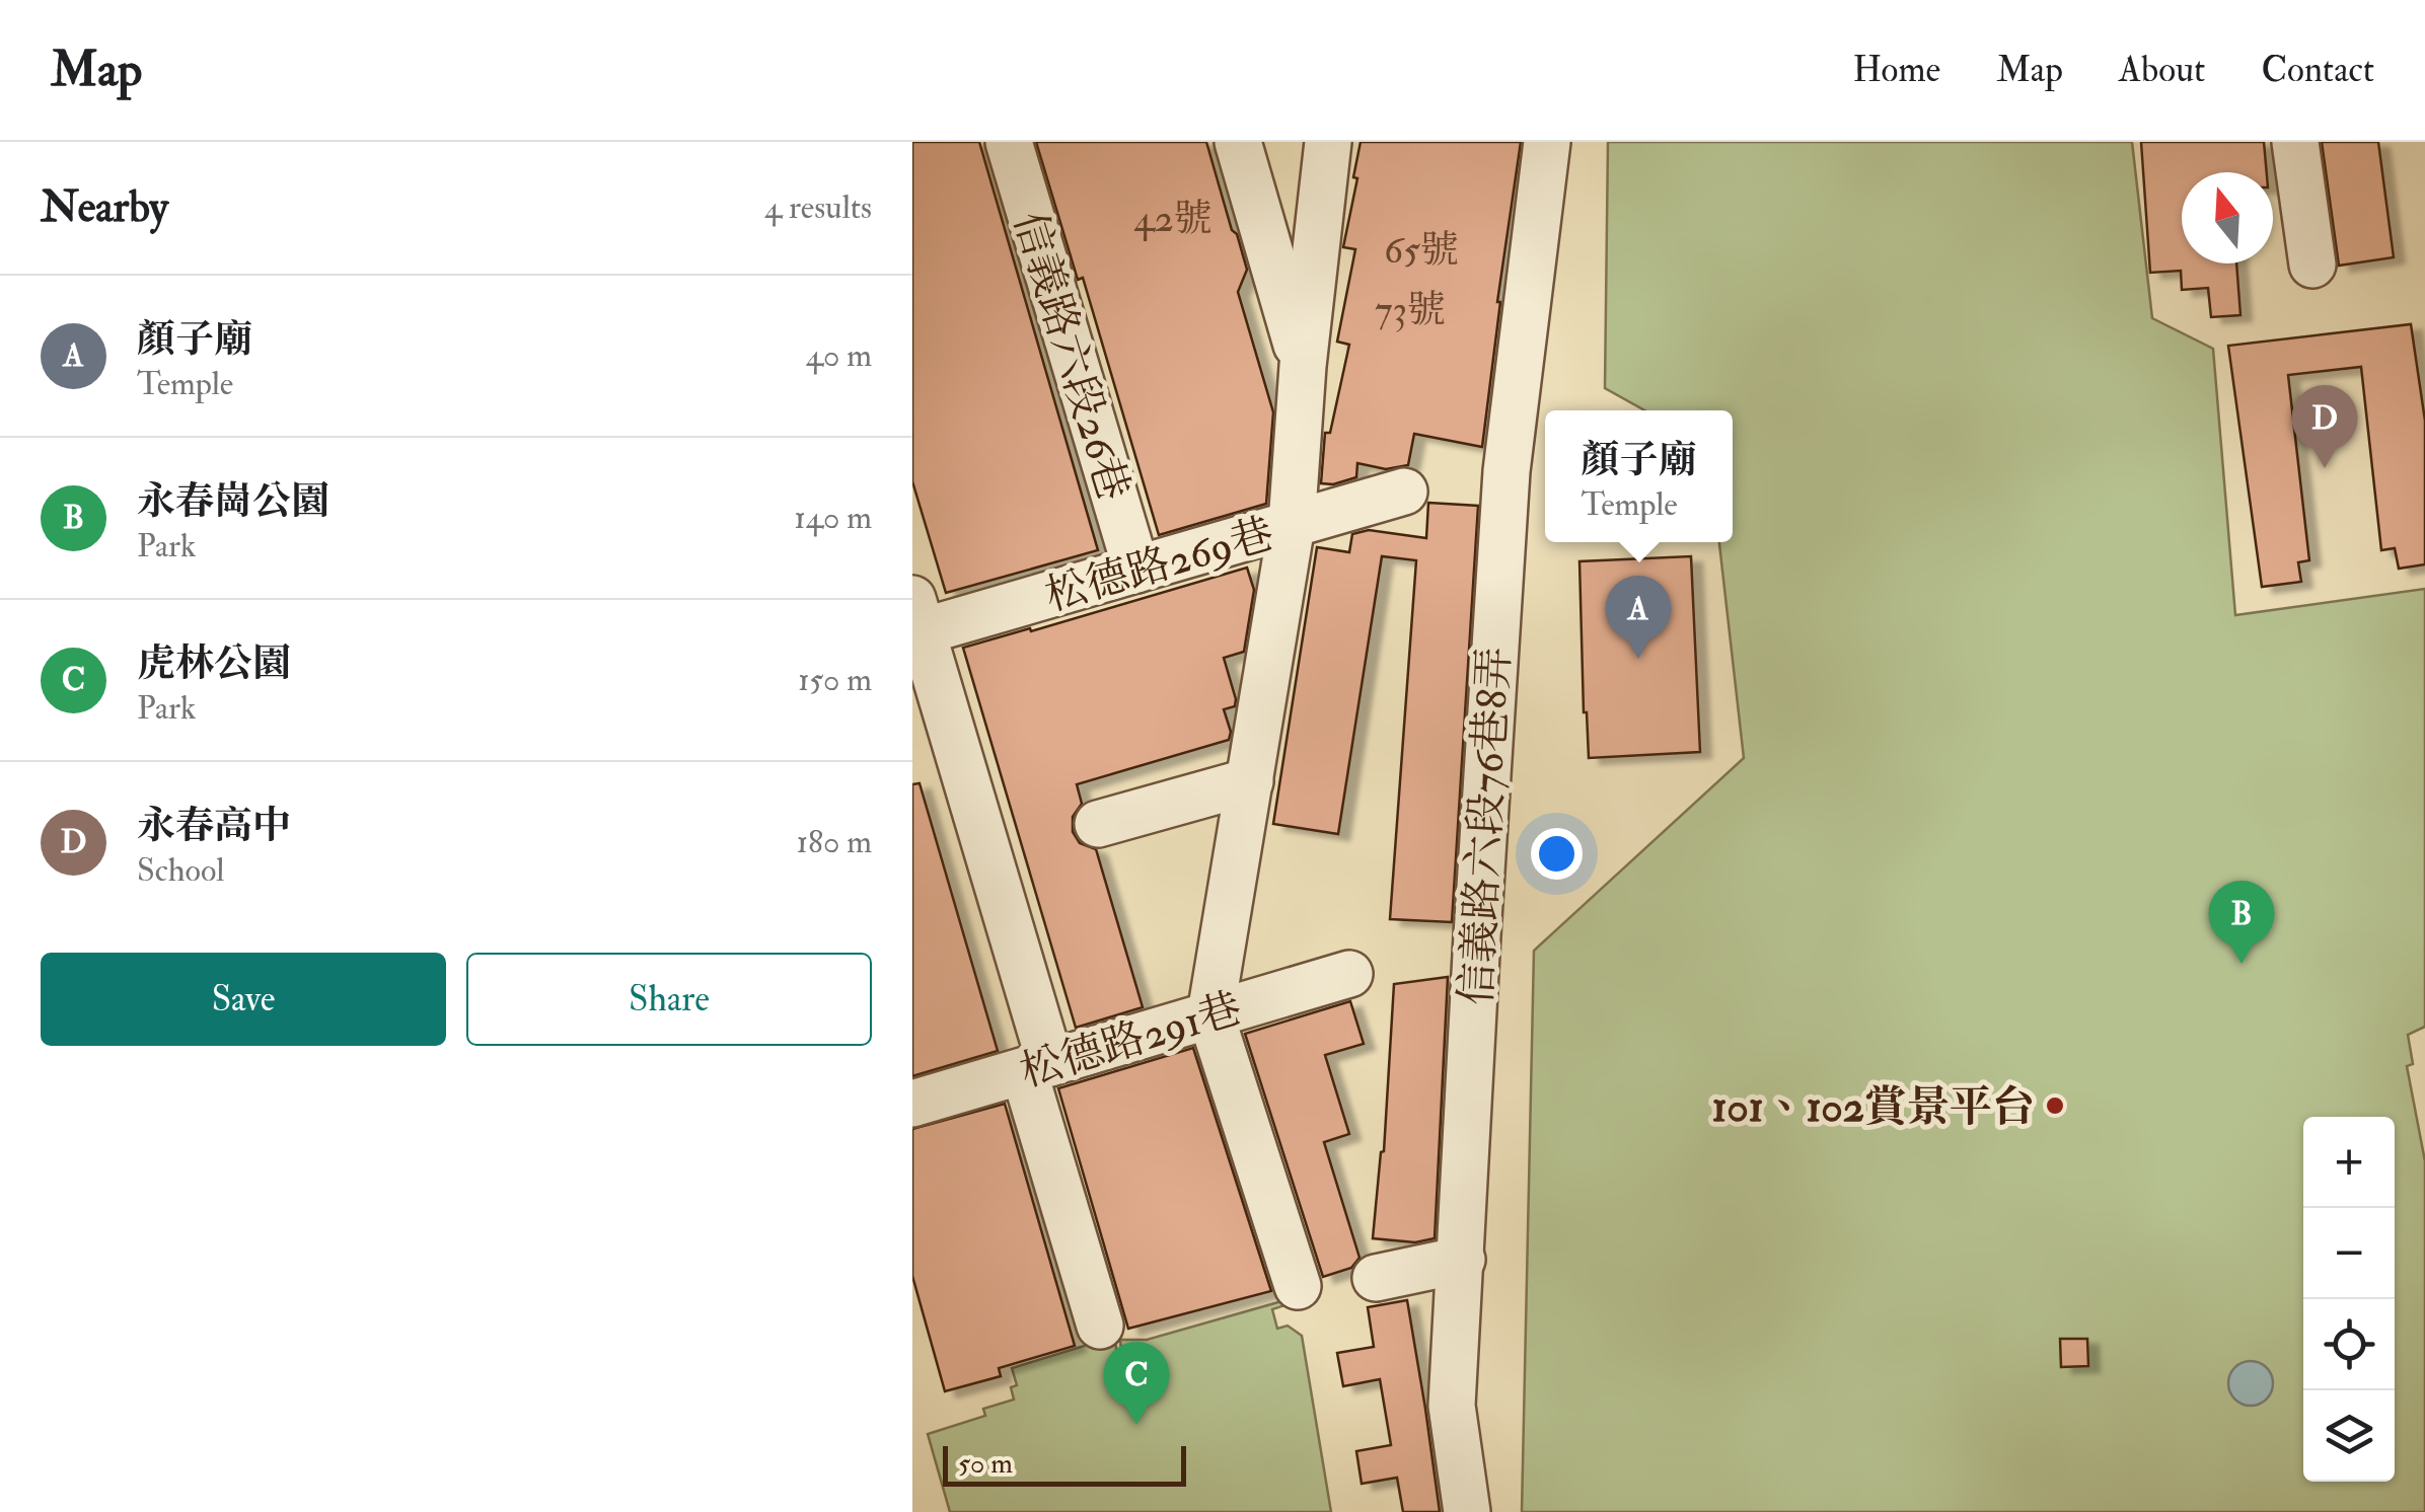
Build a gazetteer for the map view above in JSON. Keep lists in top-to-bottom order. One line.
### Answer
{"streets":{"street":["信義路六段26巷","松德路269巷","信義路六段76巷8弄","松德路291巷"]},"crossings":[["信義路六段26巷","松德路269巷"]],"places":["101、102賞景平台"],"house_numbers":["42號","65號","73號"],"scale_bar":"50 m","north":"top","page":{"header":"Map","nav":["Home","Map","About","Contact"],"heading":["Nearby","4 results"],"list":[{"mark":"A","name":"顏子廟","note":"Temple","value":"40 m"},{"mark":"B","name":"永春崗公園","note":"Park","value":"140 m"},{"mark":"C","name":"虎林公園","note":"Park","value":"150 m"},{"mark":"D","name":"永春高中","note":"School","value":"180 m"}],"pins":["D","A","B","C"],"popup":["顏子廟","Temple"],"buttons":["Save","Share"],"map_buttons":["+","−"],"scale":"50 m"}}
